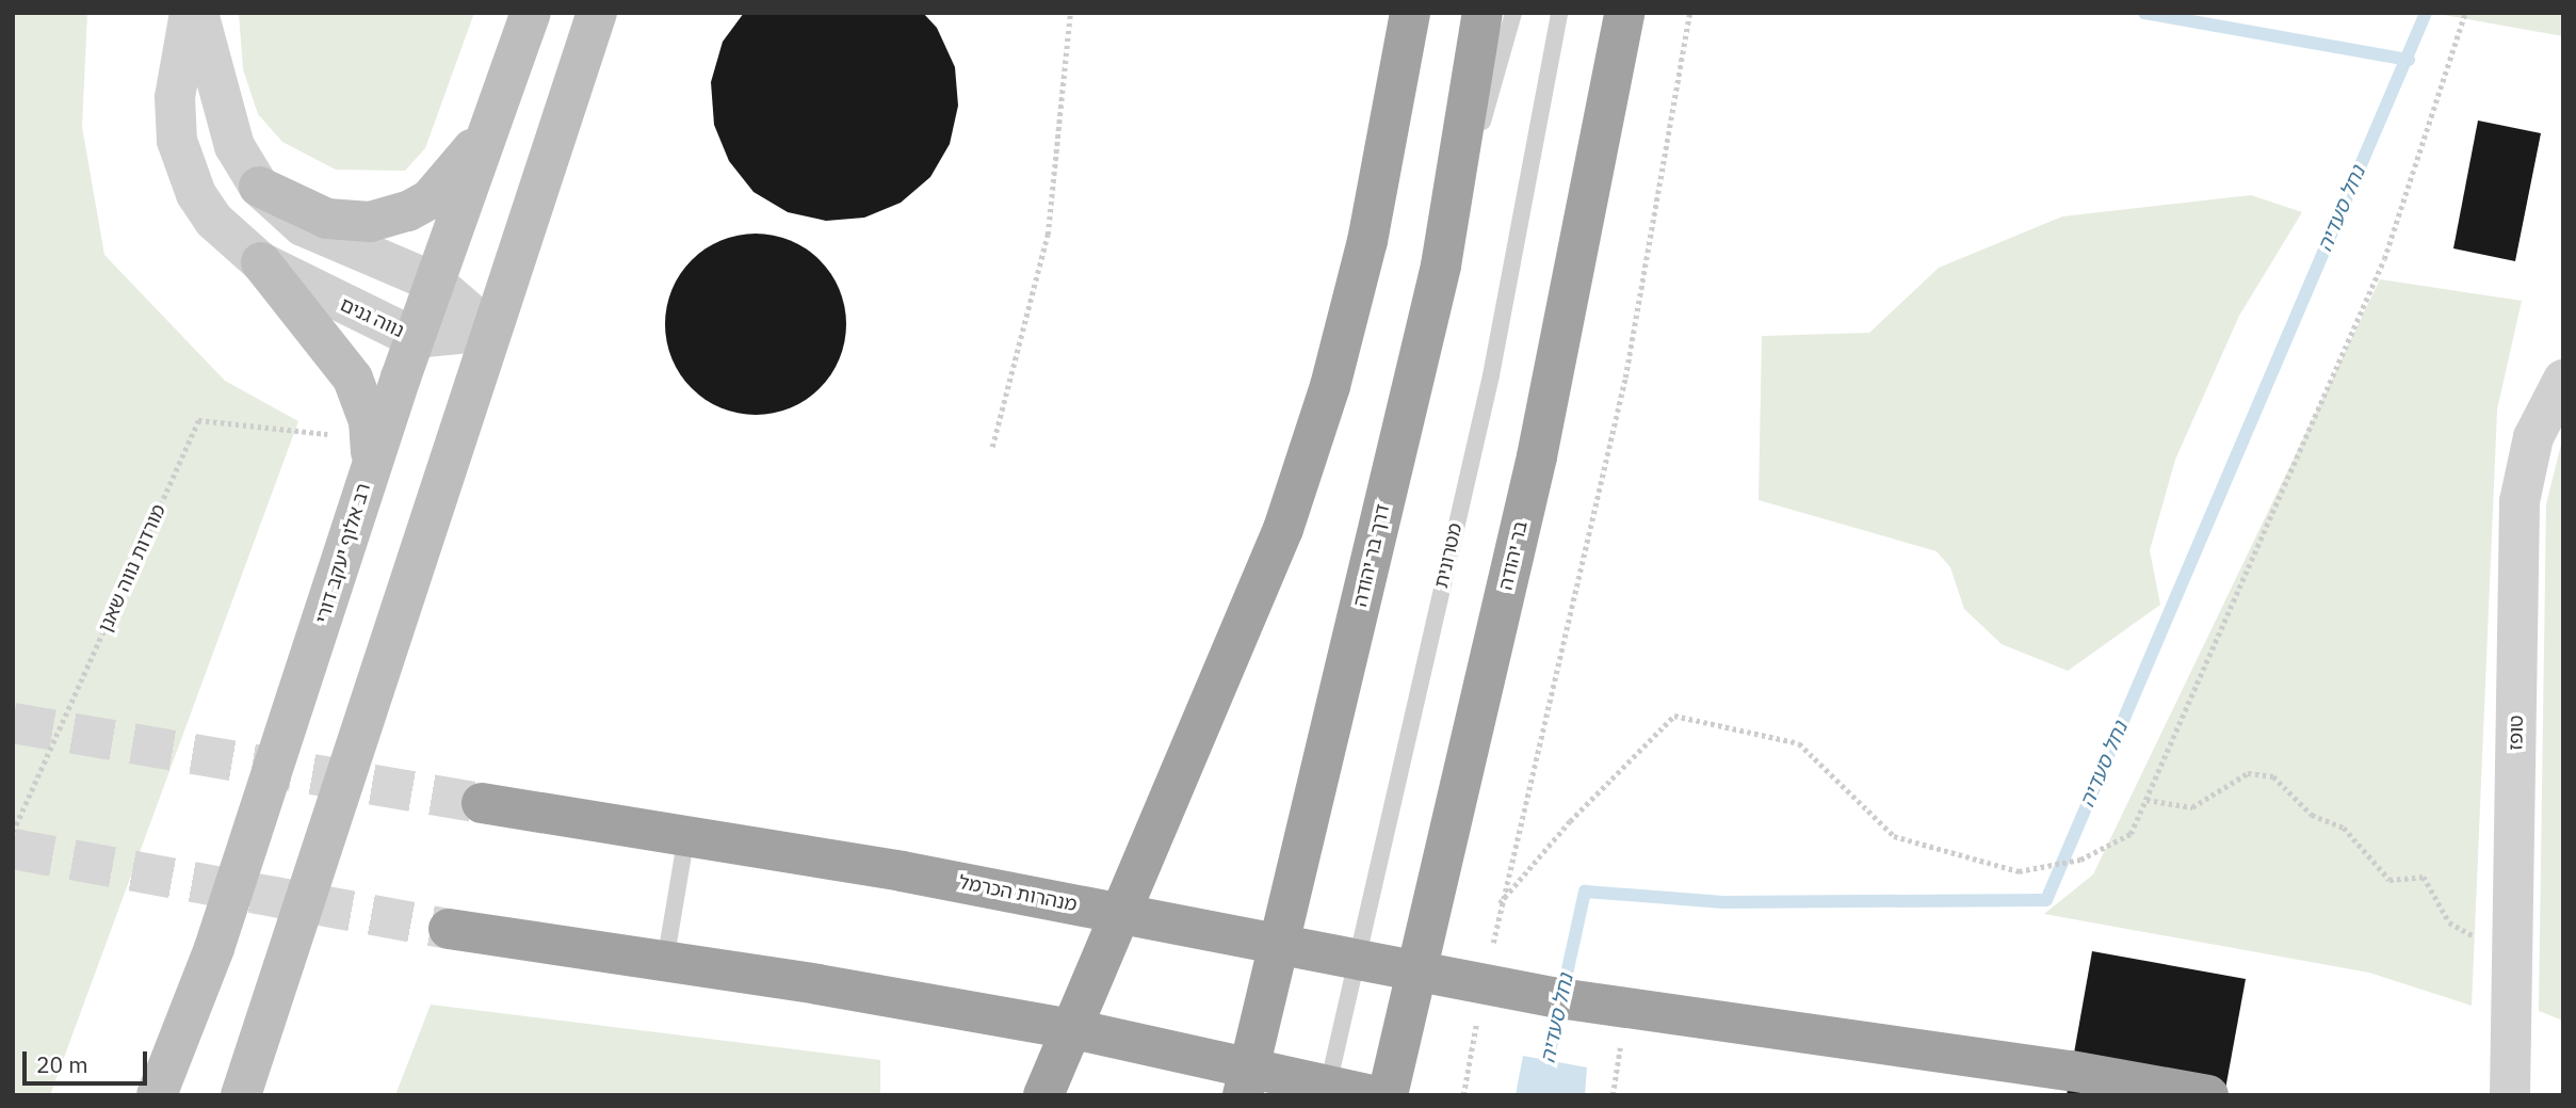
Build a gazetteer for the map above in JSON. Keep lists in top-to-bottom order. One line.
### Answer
{"streets":{"highway":["דרך בר יהודה","בר יהודה","מנהרות הכרמל"],"main road":["רב אלוף יעקב דורי"],"street":["נווה גנים","טופז"],"lane":["מטרונית"],"path":["מורדות נווה שאנן"]},"crossings":[["נווה גנים","רב אלוף יעקב דורי"]],"water":["נחל סעדיה"],"scale_bar":"20 m"}
